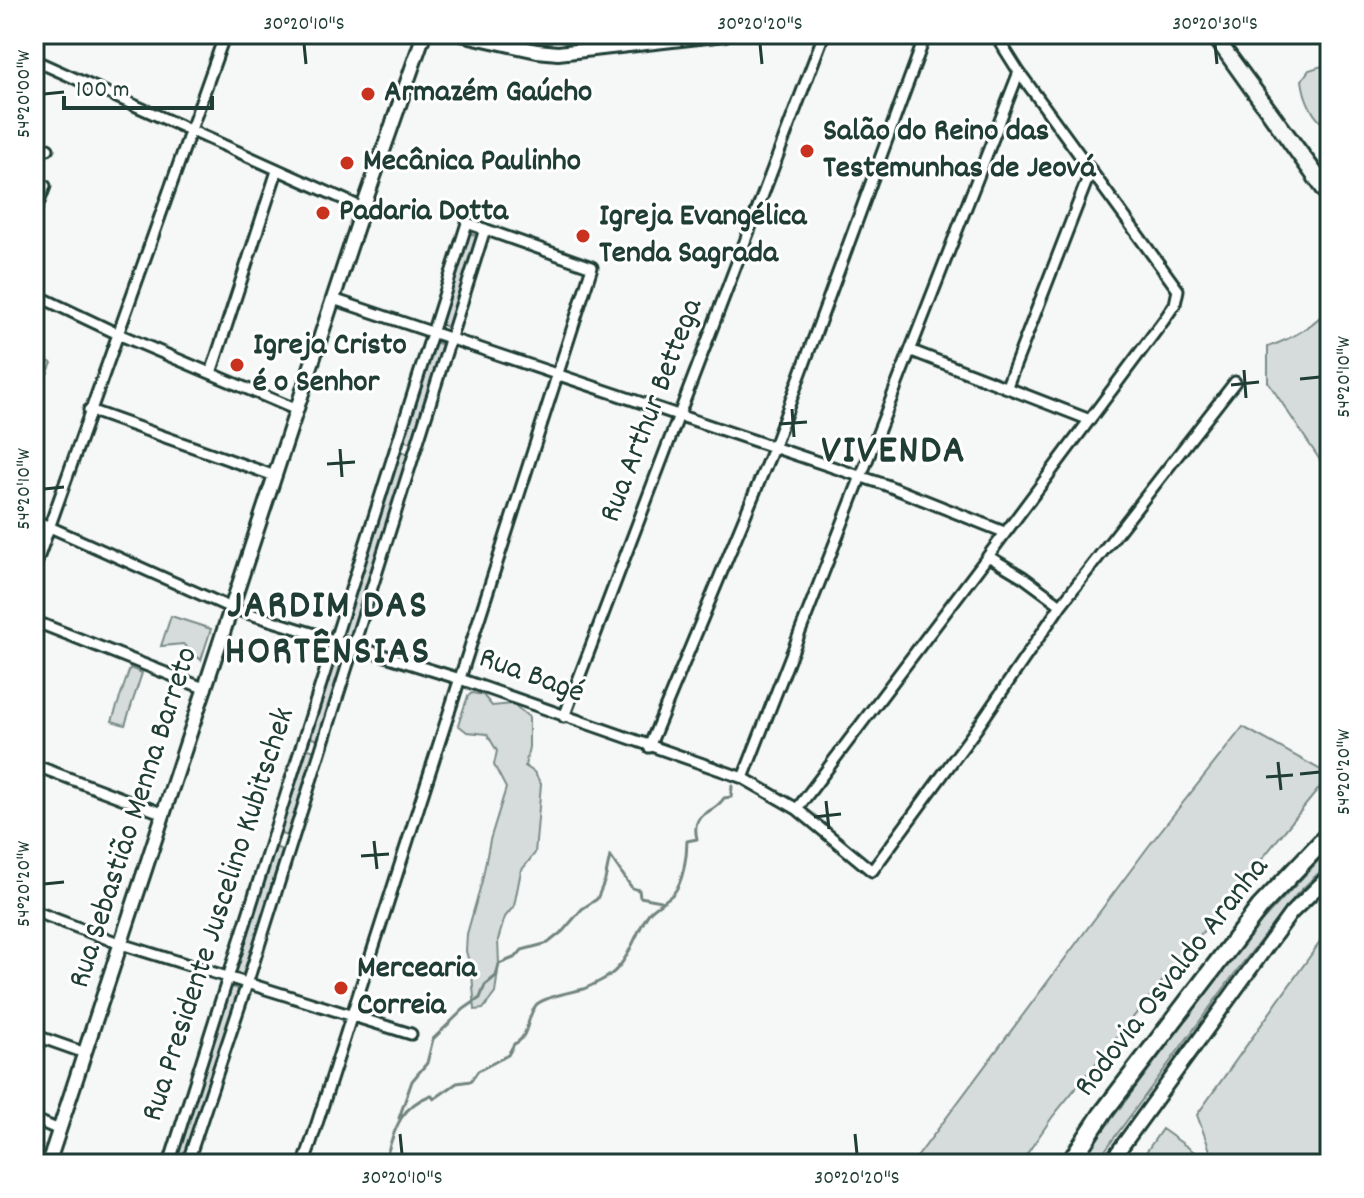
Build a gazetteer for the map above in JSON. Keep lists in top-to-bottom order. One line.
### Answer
{"streets":{"highway":["Rodovia Osvaldo Aranha"],"main road":["Rua Sebastião Menna Barreto"],"street":["Rua Arthur Bettega","Rua Bagé","Rua Presidente Juscelino Kubitschek"]},"crossings":[["Rua Arthur Bettega","Rua Bagé"],["Rua Bagé","Rua Sebastião Menna Barreto"],["Rua Bagé","Rua Presidente Juscelino Kubitschek"]],"districts":["VIVENDA","JARDIM DAS HORTÊNSIAS"],"places":["Armazém Gaúcho","Salão do Reino das Testemunhas de Jeová","Mecânica Paulinho","Padaria Dotta","Igreja Evangélica Tenda Sagrada","Igreja Cristo é o Senhor","Mercearia Correia"],"scale_bar":"100 m","coordinates":["30°20'10\"S","30°20'20\"S","30°20'30\"S","54°20'00\"W","54°20'10\"W","54°20'20\"W"]}
